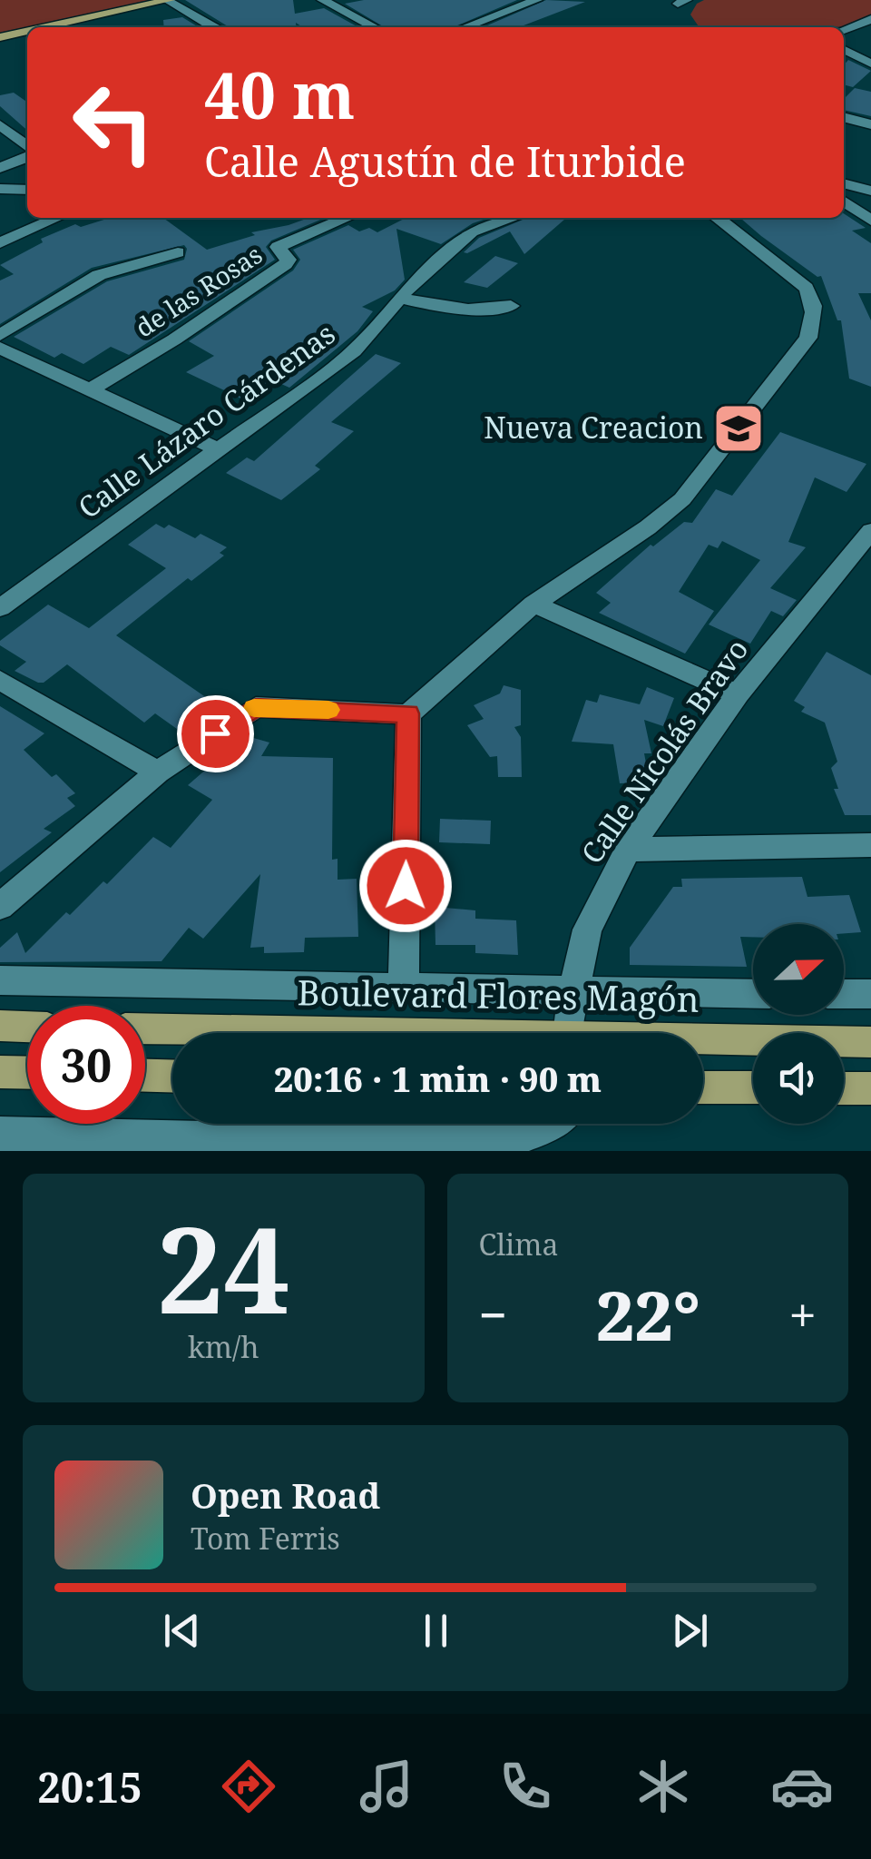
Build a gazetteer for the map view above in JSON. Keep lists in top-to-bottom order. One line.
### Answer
{"streets":{"main road":["Boulevard Flores Magón"],"street":["de las Rosas","Calle Lázaro Cárdenas","Calle Nicolás Bravo"]},"places":{"school or university":["Nueva Creacion"]},"north":"right","page":{"turn":["40 m","Calle Agustín de Iturbide"],"limit":"30","trip":"20:16 · 1 min · 90 m","tile":[["24","km/h"],"Clima"],"heat":["−","22°","+"],"song":["Open Road","Tom Ferris"],"tabs":"20:15"}}
